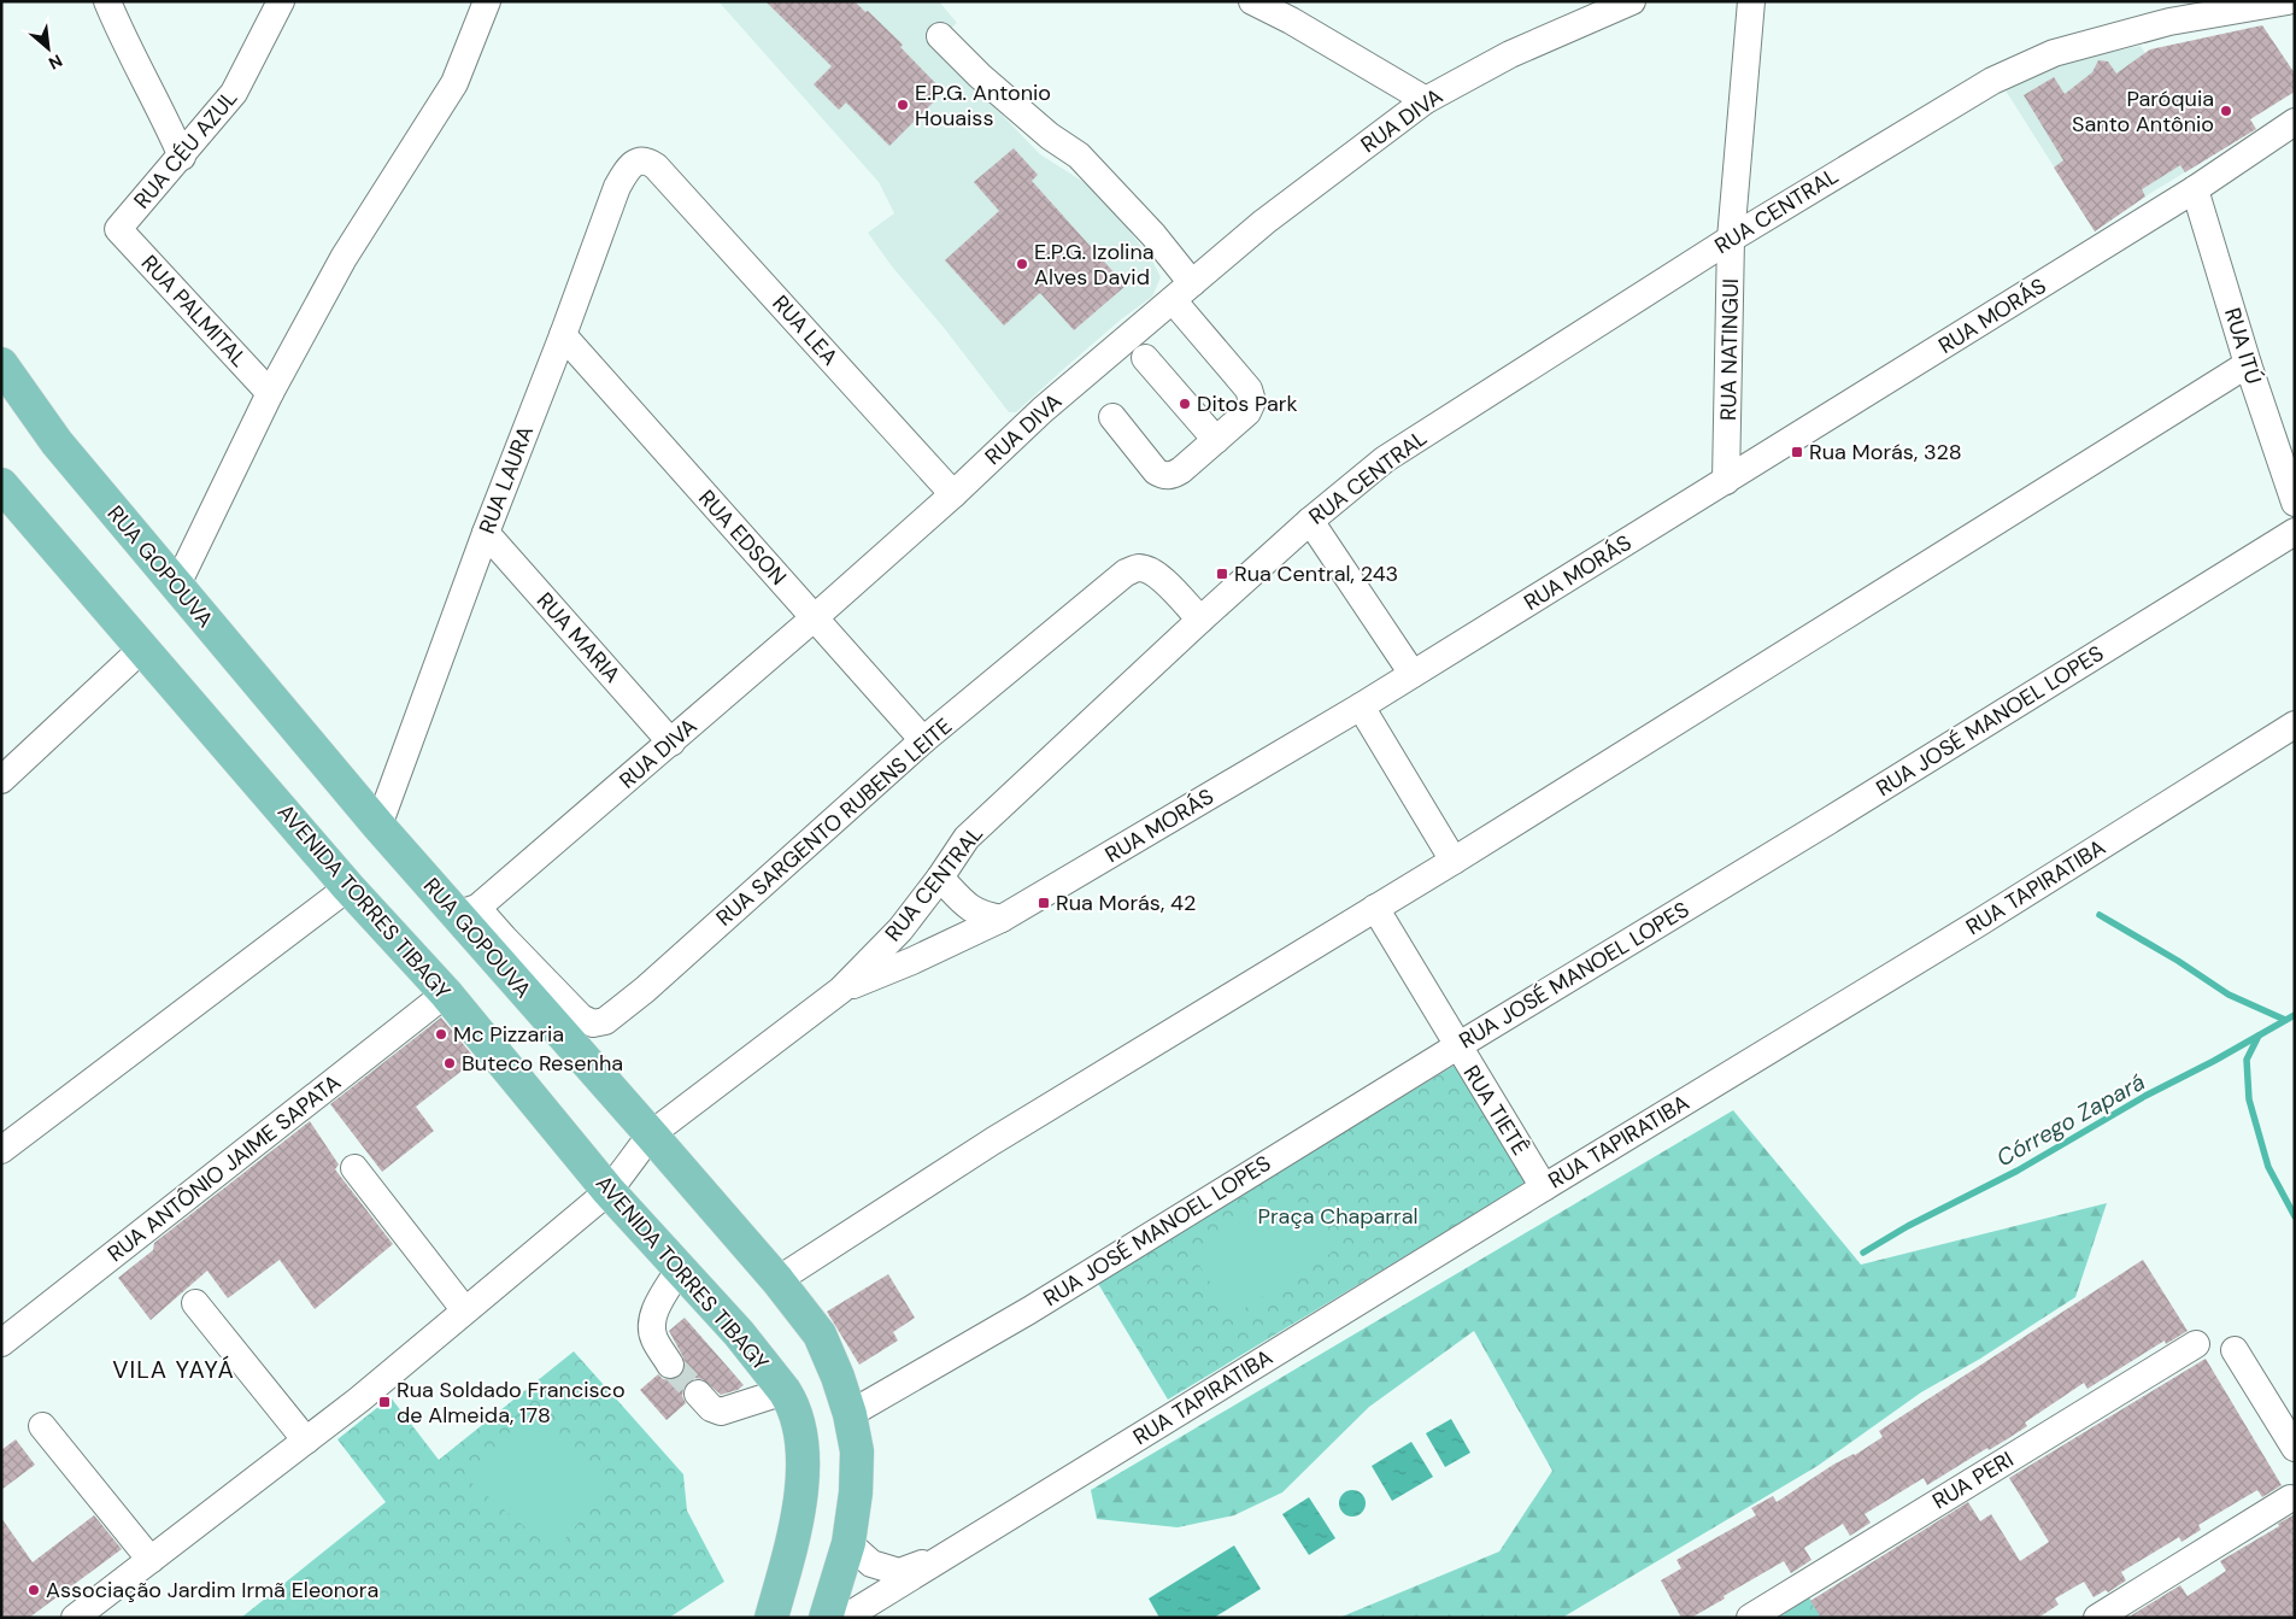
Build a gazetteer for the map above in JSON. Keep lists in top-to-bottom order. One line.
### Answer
{"streets":{"main road":["RUA GOPOUVA","AVENIDA TORRES TIBAGY"],"street":["RUA DIVA","RUA CÉU AZUL","RUA CENTRAL","RUA PALMITAL","RUA MORÁS","RUA LEA","RUA ITÚ","RUA NATINGUI","RUA LAURA","RUA EDSON","RUA MARIA","RUA JOSÉ MANOEL LOPES","RUA SARGENTO RUBENS LEITE","RUA TAPIRATIBA","RUA TIETÊ","RUA ANTÔNIO JAIME SAPATA","RUA PERI"]},"crossings":[["RUA DIVA","RUA LEA"],["RUA DIVA","RUA EDSON"],["RUA DIVA","RUA GOPOUVA"],["RUA DIVA","RUA MARIA"],["RUA DIVA","RUA SARGENTO RUBENS LEITE"],["RUA CÉU AZUL","RUA PALMITAL"],["RUA CENTRAL","RUA MORÁS"],["RUA CENTRAL","RUA NATINGUI"],["RUA CENTRAL","RUA GOPOUVA"],["RUA CENTRAL","RUA SARGENTO RUBENS LEITE"],["RUA CENTRAL","AVENIDA TORRES TIBAGY"],["RUA MORÁS","RUA ITÚ"],["RUA MORÁS","RUA NATINGUI"],["RUA LEA","RUA LAURA"],["RUA LAURA","RUA EDSON"],["RUA LAURA","RUA GOPOUVA"],["RUA LAURA","RUA MARIA"],["RUA EDSON","RUA SARGENTO RUBENS LEITE"],["RUA GOPOUVA","RUA JOSÉ MANOEL LOPES"],["RUA GOPOUVA","RUA SARGENTO RUBENS LEITE"],["RUA GOPOUVA","RUA TAPIRATIBA"],["RUA JOSÉ MANOEL LOPES","RUA TIETÊ"],["RUA TAPIRATIBA","RUA TIETÊ"],["AVENIDA TORRES TIBAGY","RUA ANTÔNIO JAIME SAPATA"]],"districts":["VILA YAYÁ"],"water":["Córrego Zapará"],"parks":["Praça Chaparral"],"places":{"other":["E.P.G. Antonio Houaiss","Paróquia Santo Antônio","E.P.G. Izolina Alves David","Ditos Park","Mc Pizzaria","Buteco Resenha","Associação Jardim Irmã Eleonora"],"transit":["Rua Morás, 328","Rua Central, 243","Rua Morás, 42","Rua Soldado Francisco de Almeida, 178"]},"north":"bottom right"}
